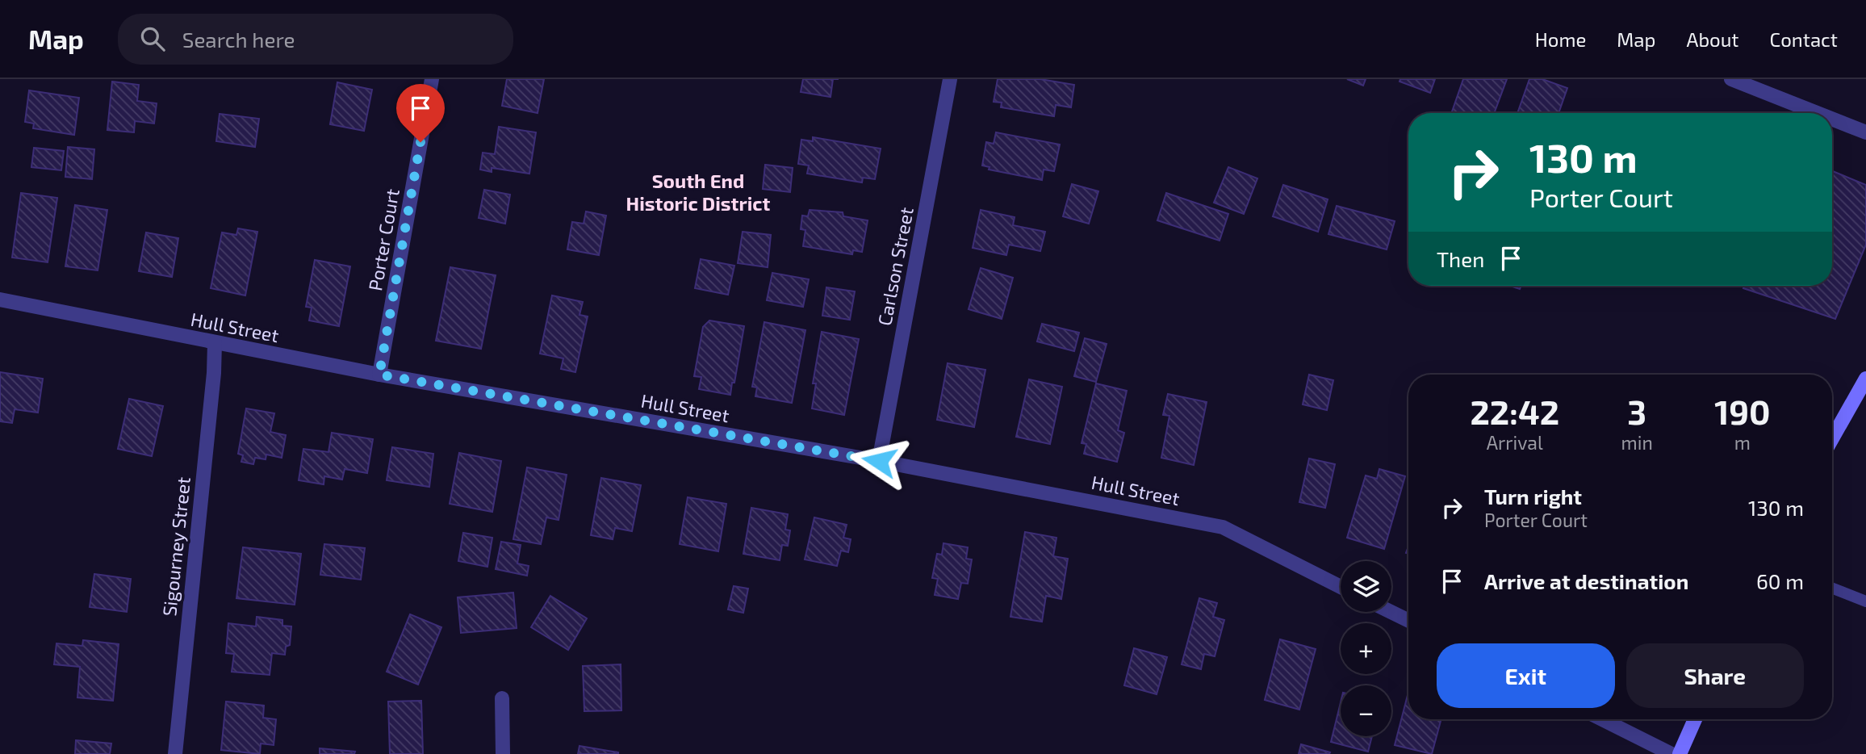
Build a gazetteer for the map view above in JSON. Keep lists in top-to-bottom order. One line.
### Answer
{"streets":{"street":["Porter Court","Carlson Street","Hull Street","Sigourney Street"]},"crossings":[["Porter Court","Hull Street"],["Carlson Street","Hull Street"],["Hull Street","Sigourney Street"]],"districts":["South End Historic District"],"page":{"header":"Map","search":"Search here","nav":["Home","Map","About","Contact"],"turn":["130 m","Porter Court"],"then":"Then","eta":["22:42","Arrival","3","min","190","m"],"list":[{"name":"Turn right","note":"Porter Court","value":"130 m"},{"name":"Arrive at destination","value":"60 m"}],"map_buttons":["+","−"],"buttons":["Exit","Share"]}}
